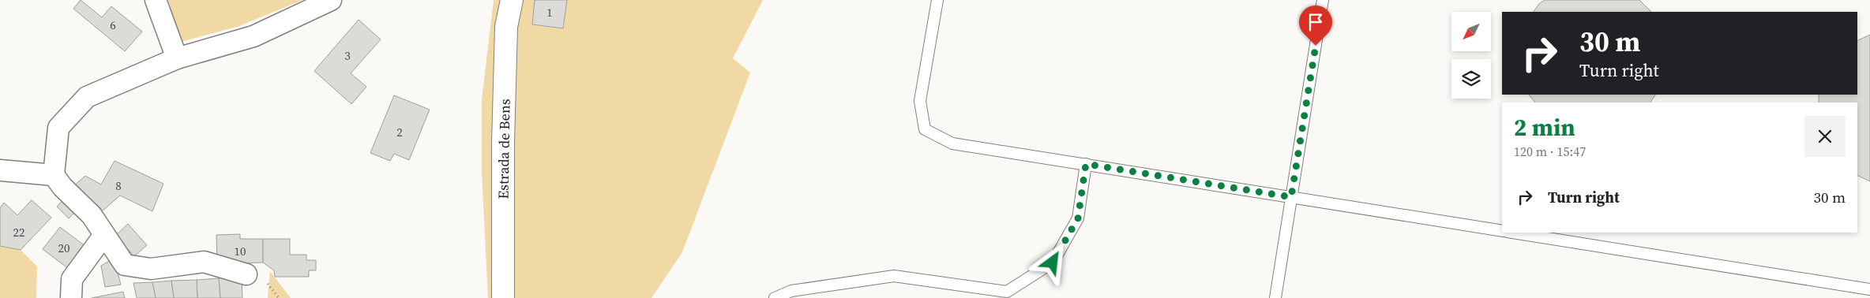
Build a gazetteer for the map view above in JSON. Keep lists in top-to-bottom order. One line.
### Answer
{"streets":{"street":["Estrada de Bens"]},"house_numbers":["1","6","3","2","8","22","20","10"],"north":"bottom left","page":{"turn":["30 m","Turn right"],"heading":["2 min","120 m · 15:47"],"list":[{"name":"Turn right","value":"30 m"}]}}
